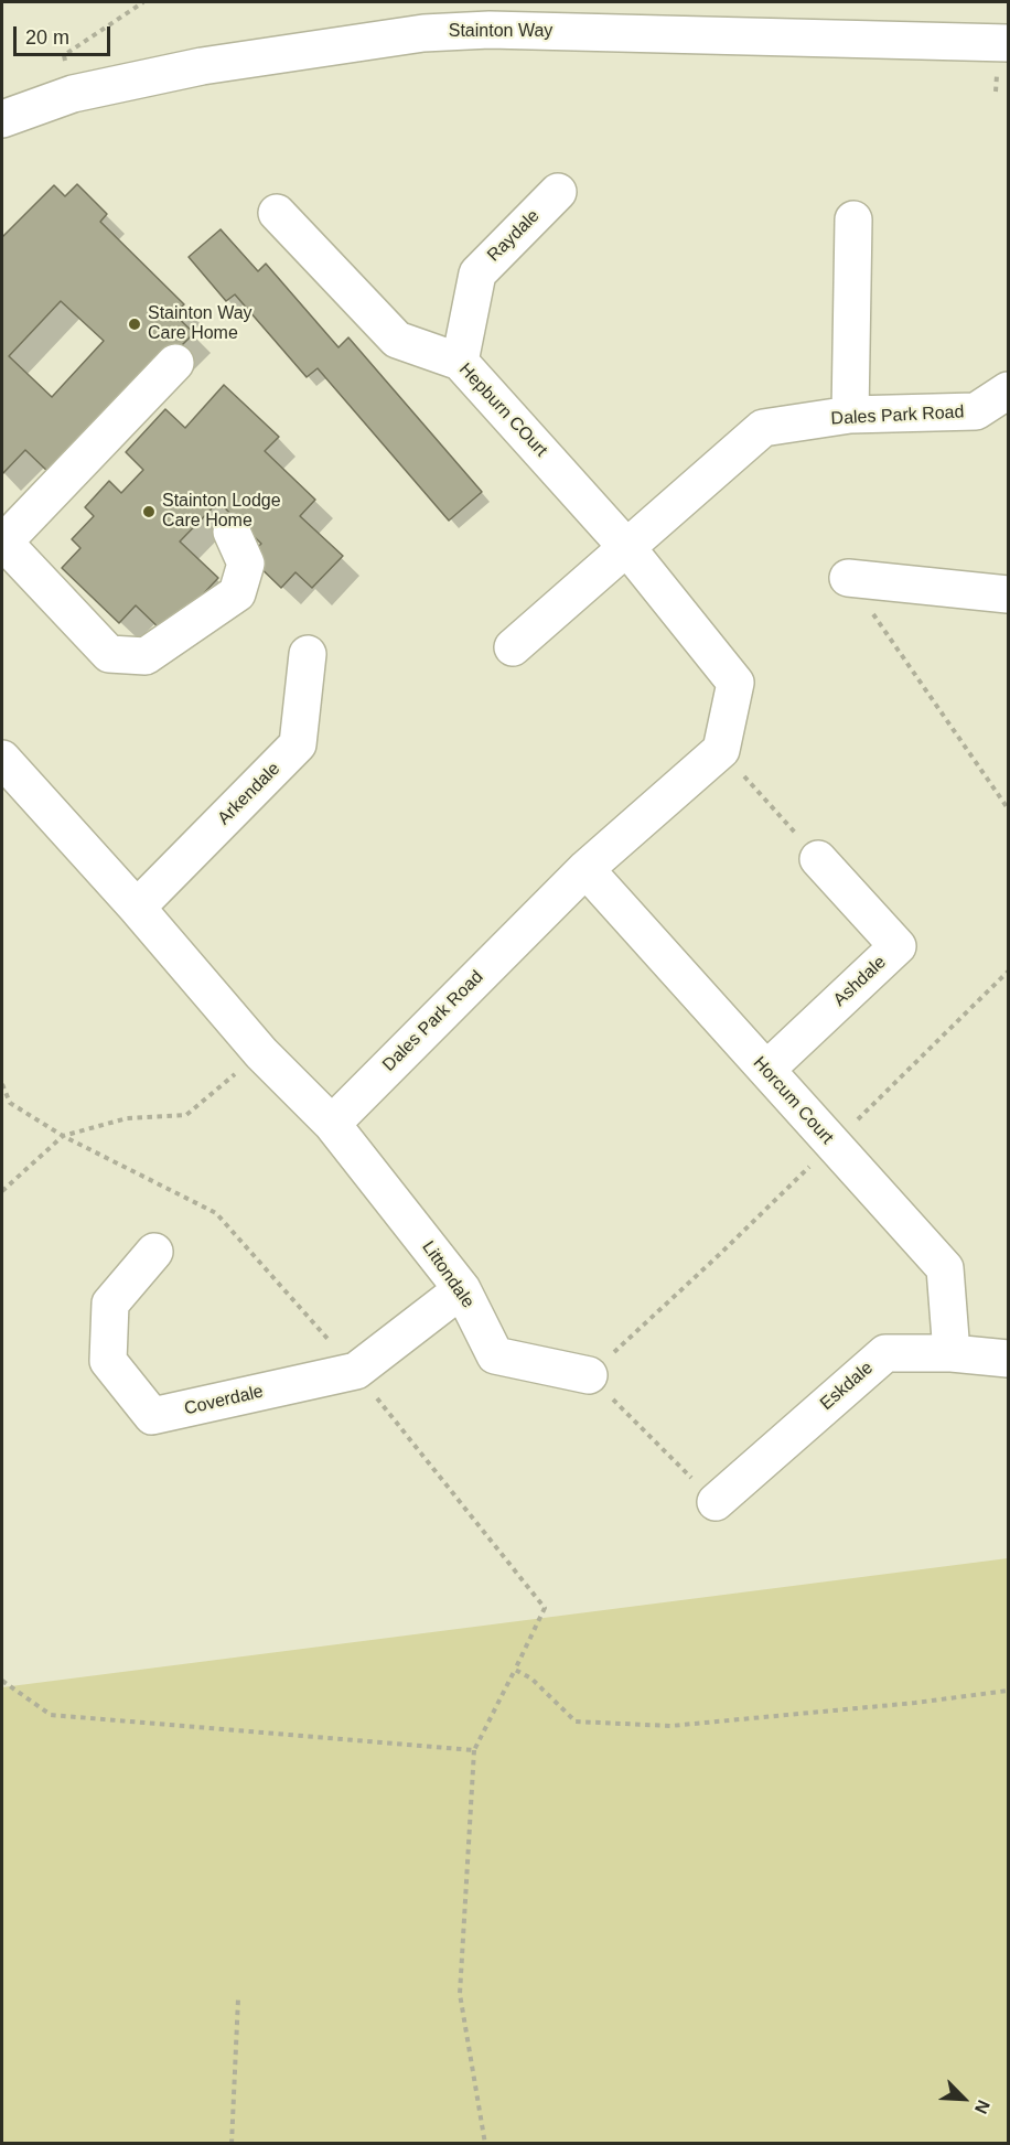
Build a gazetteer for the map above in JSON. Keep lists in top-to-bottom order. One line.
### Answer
{"streets":{"street":["Stainton Way","Raydale","Hepburn COurt","Dales Park Road","Arkendale","Ashdale","Horcum Court","Littondale","Eskdale","Coverdale"]},"crossings":[["Raydale","Hepburn COurt"],["Hepburn COurt","Dales Park Road"],["Dales Park Road","Horcum Court"],["Dales Park Road","Littondale"],["Ashdale","Horcum Court"],["Horcum Court","Eskdale"],["Littondale","Coverdale"]],"places":["Stainton Way Care Home","Stainton Lodge Care Home"],"scale_bar":"20 m","north":"bottom right"}
